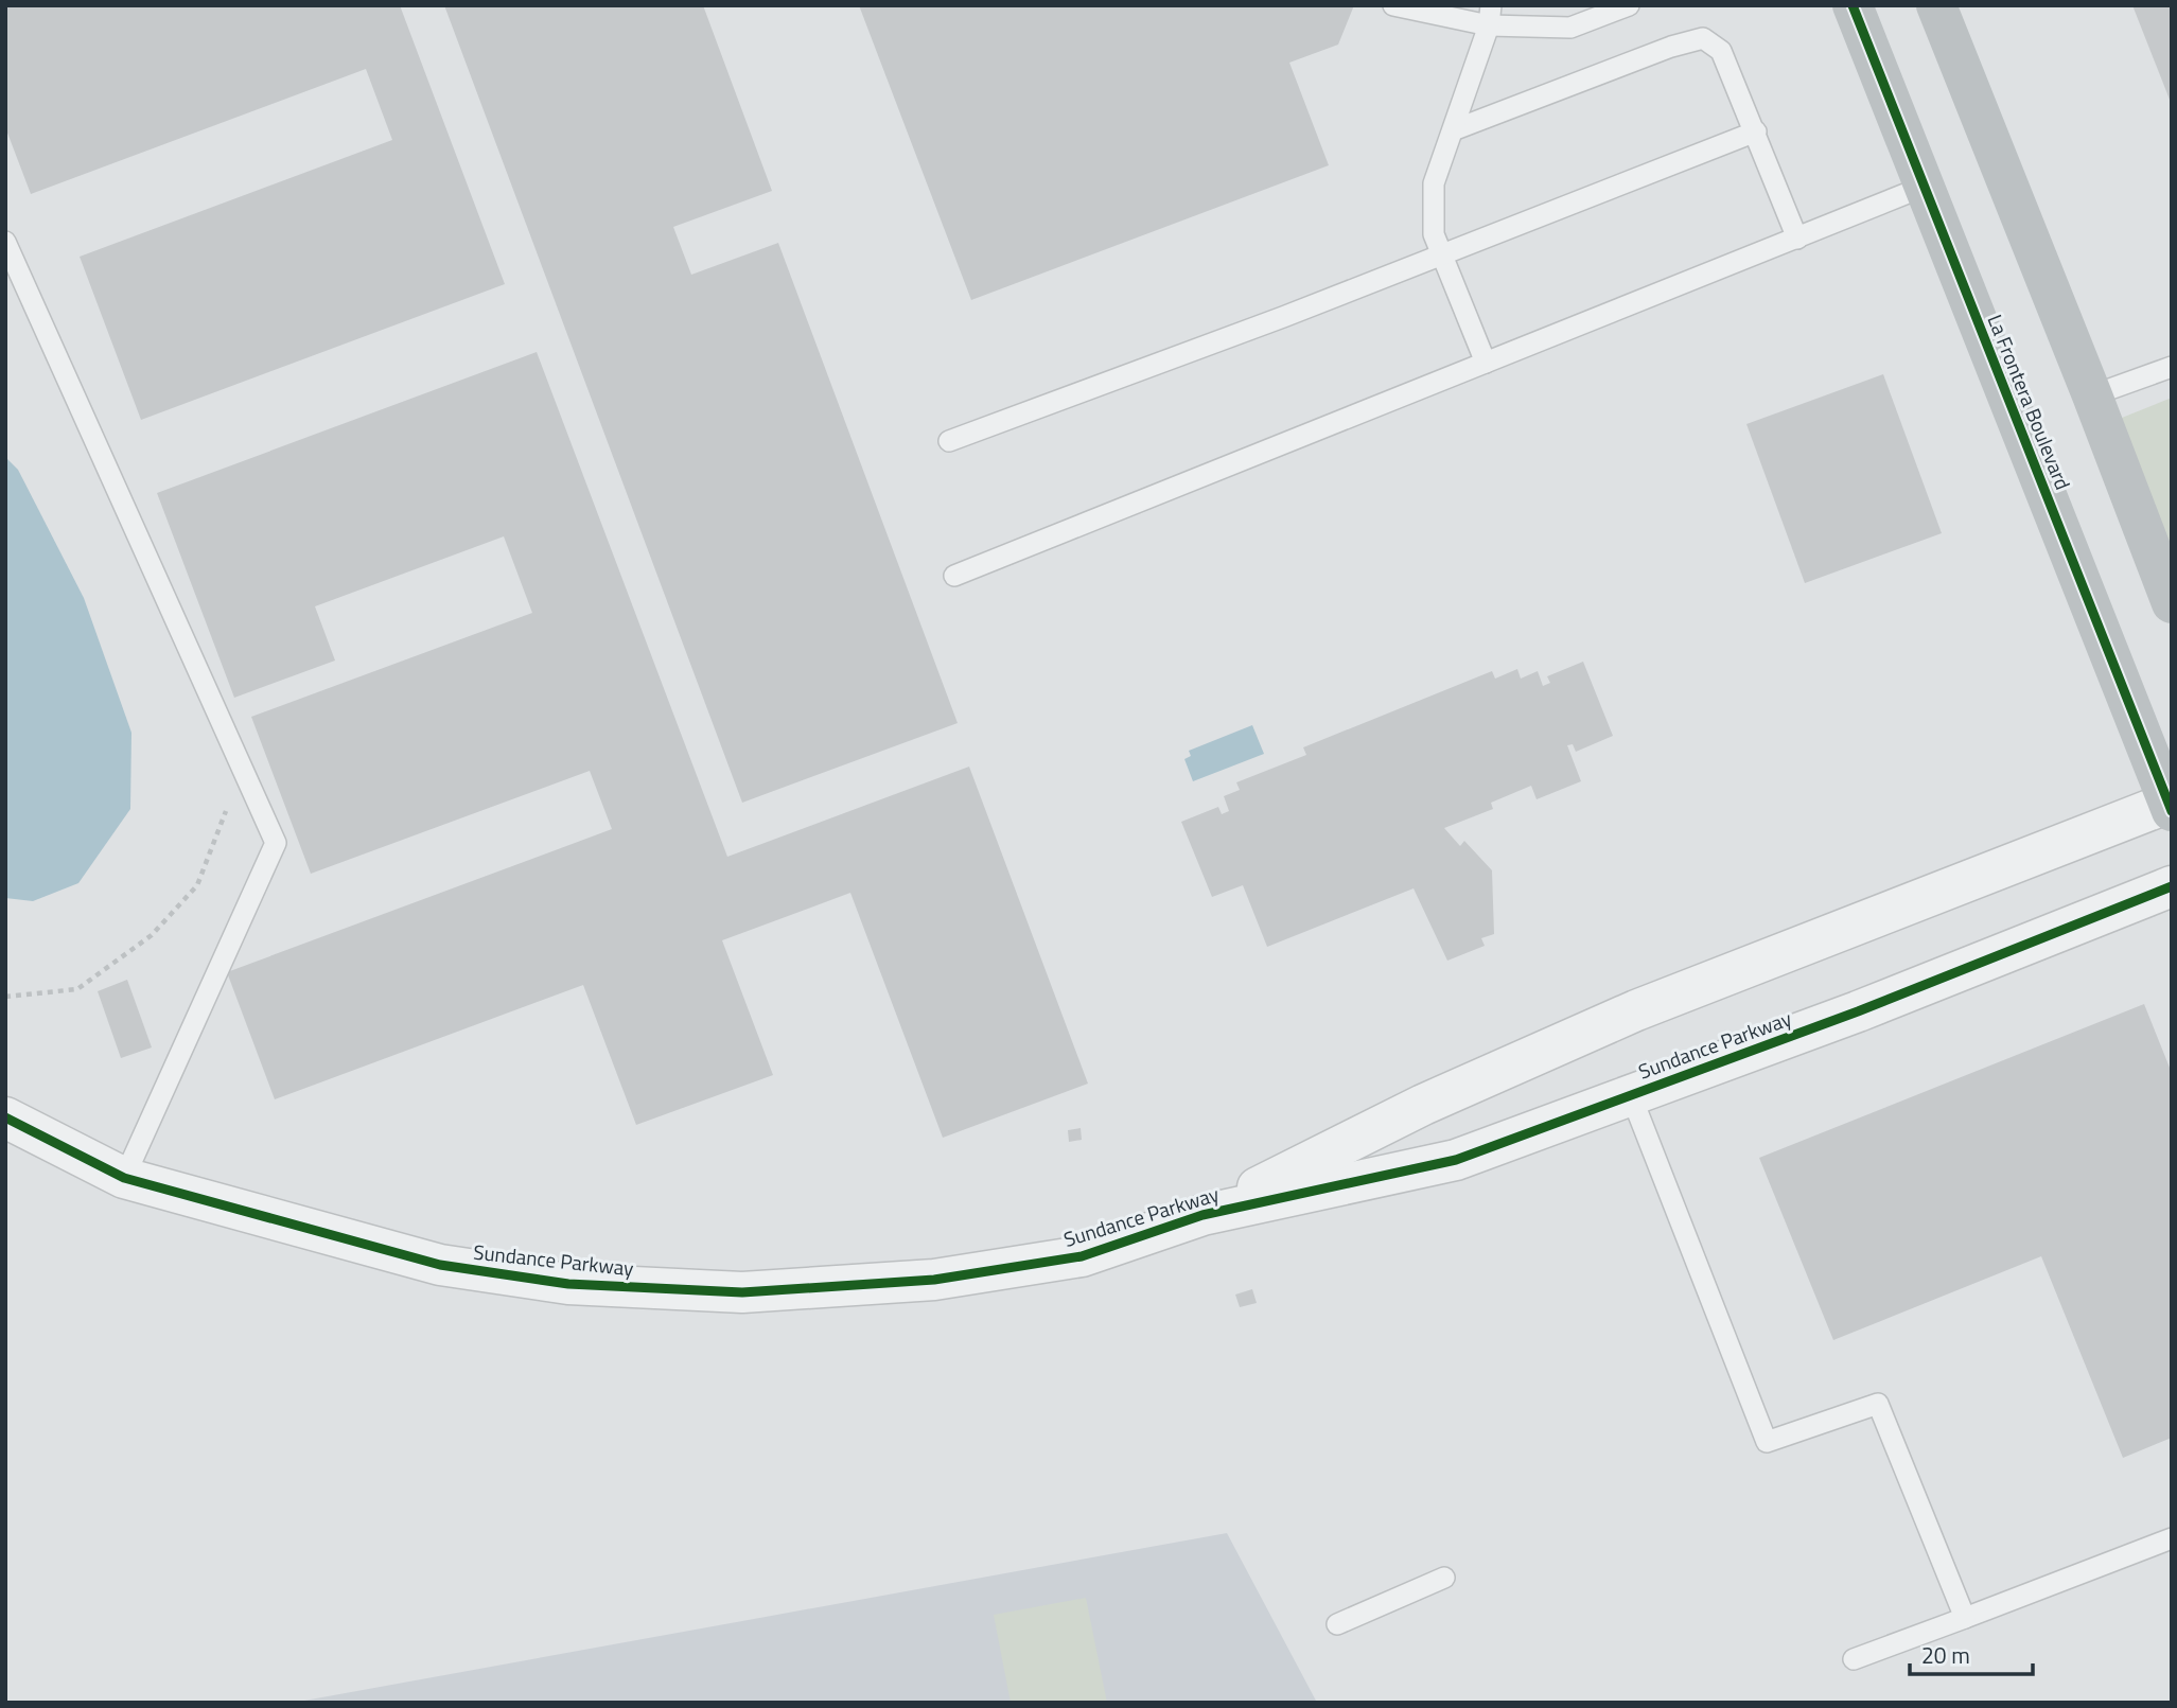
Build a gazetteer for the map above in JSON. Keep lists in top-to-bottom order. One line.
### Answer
{"streets":{"street":["La Frontera Boulevard","Sundance Parkway"]},"crossings":[["La Frontera Boulevard","Sundance Parkway"]],"scale_bar":"20 m"}
